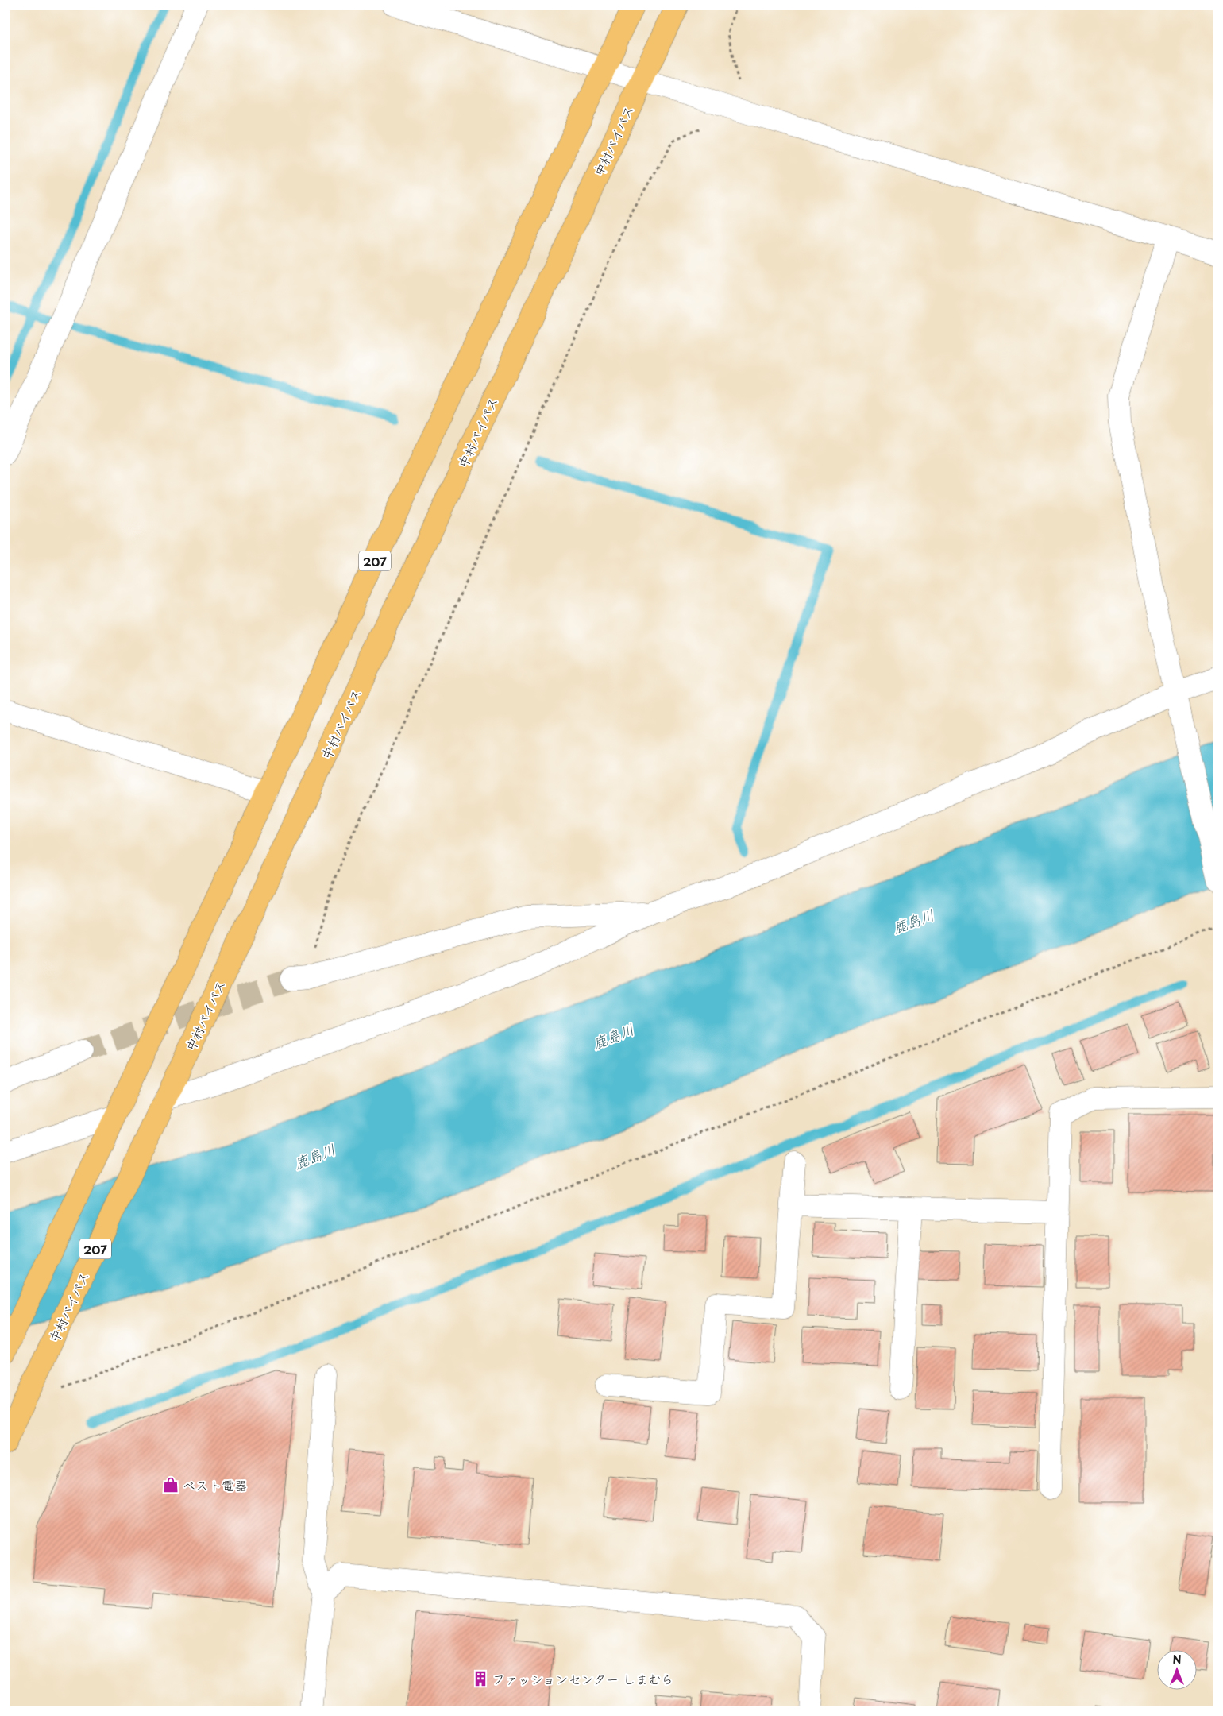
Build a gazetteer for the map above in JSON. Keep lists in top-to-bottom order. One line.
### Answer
{"streets":{"highway":["中村バイパス","207"]},"water":["鹿島川"],"places":{"shop":["ベスト電器"],"building":["ファッションセンター しまむら"]},"north":"top"}
